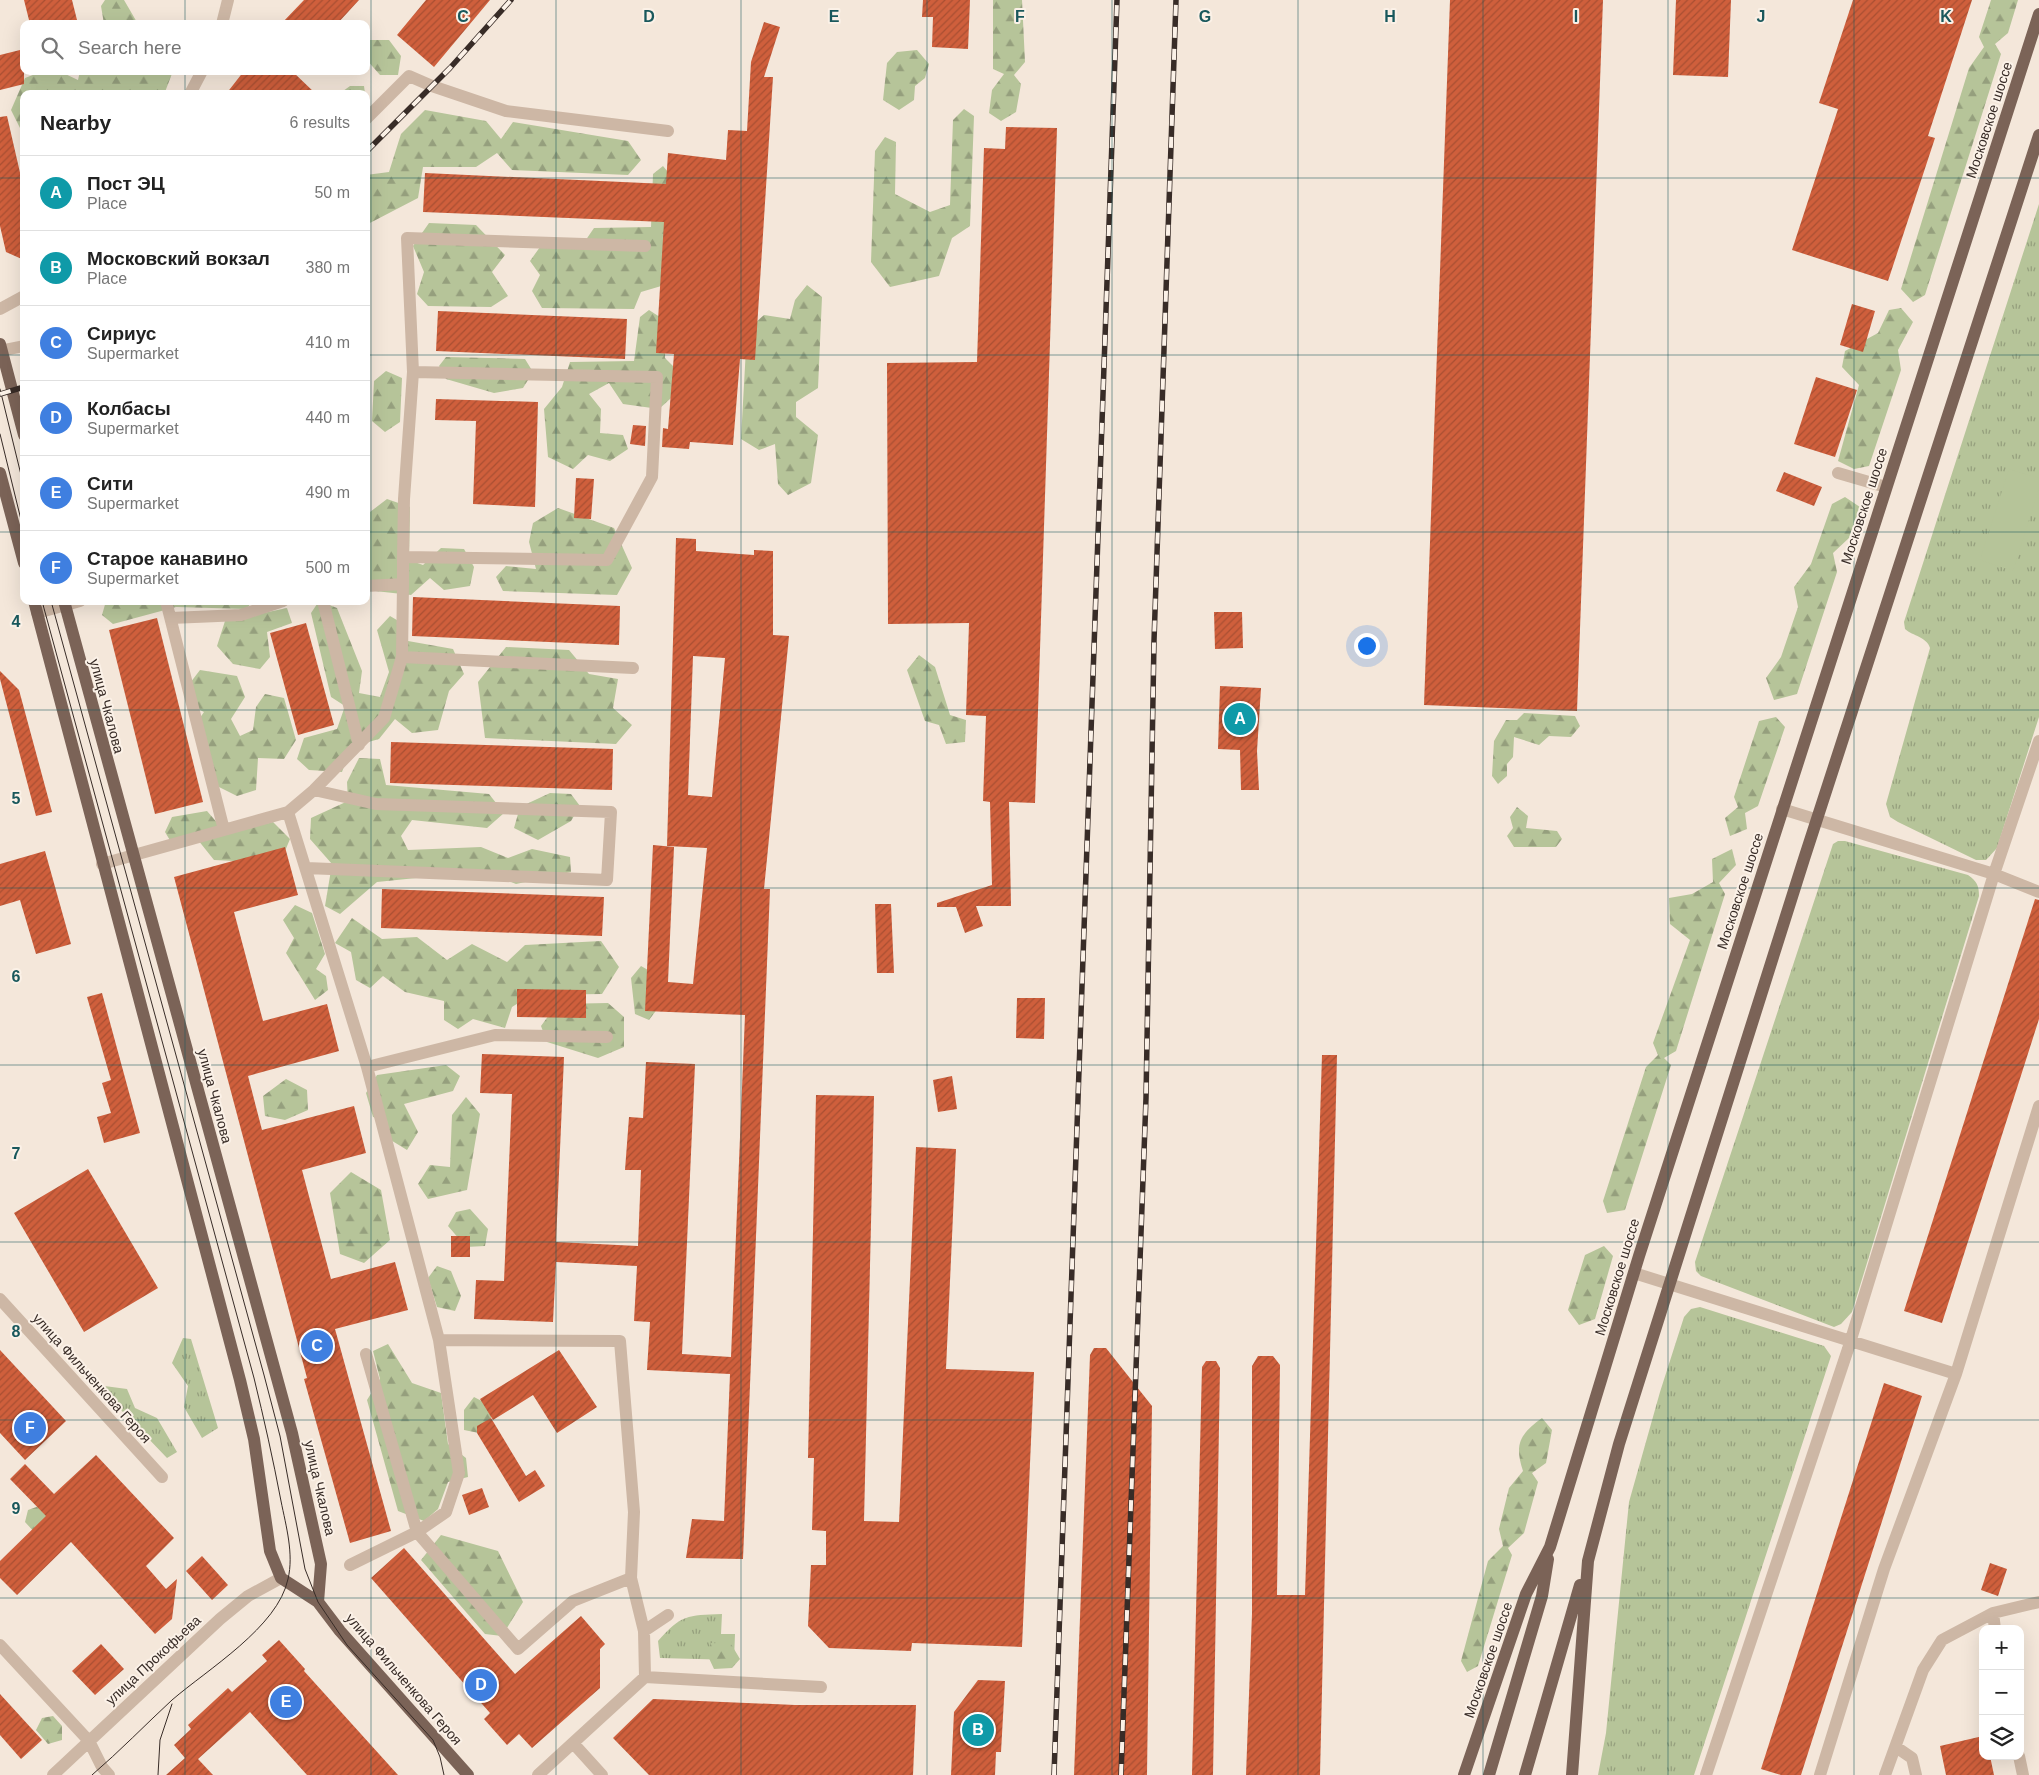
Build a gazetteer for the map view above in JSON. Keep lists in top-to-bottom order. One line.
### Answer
{"streets":{"main road":["Московское шоссе","улица Чкалова","улица Фильченкова Героя"],"street":["улица Прокофьева"]},"crossings":[["улица Чкалова","улица Фильченкова Героя"],["улица Фильченкова Героя","улица Прокофьева"]],"page":{"search":"Search here","heading":["Nearby","6 results"],"list":[{"mark":"A","name":"Пост ЭЦ","note":"Place","value":"50 m"},{"mark":"B","name":"Московский вокзал","note":"Place","value":"380 m"},{"mark":"C","name":"Сириус","note":"Supermarket","value":"410 m"},{"mark":"D","name":"Колбасы","note":"Supermarket","value":"440 m"},{"mark":"E","name":"Сити","note":"Supermarket","value":"490 m"},{"mark":"F","name":"Старое канавино","note":"Supermarket","value":"500 m"}],"pins":["A","C","F","D","E","B"],"map_buttons":["+","−"]},"grid":{"columns":["C","D","E","F","G","H","I","J","K"],"rows":["4","5","6","7","8","9"]}}
